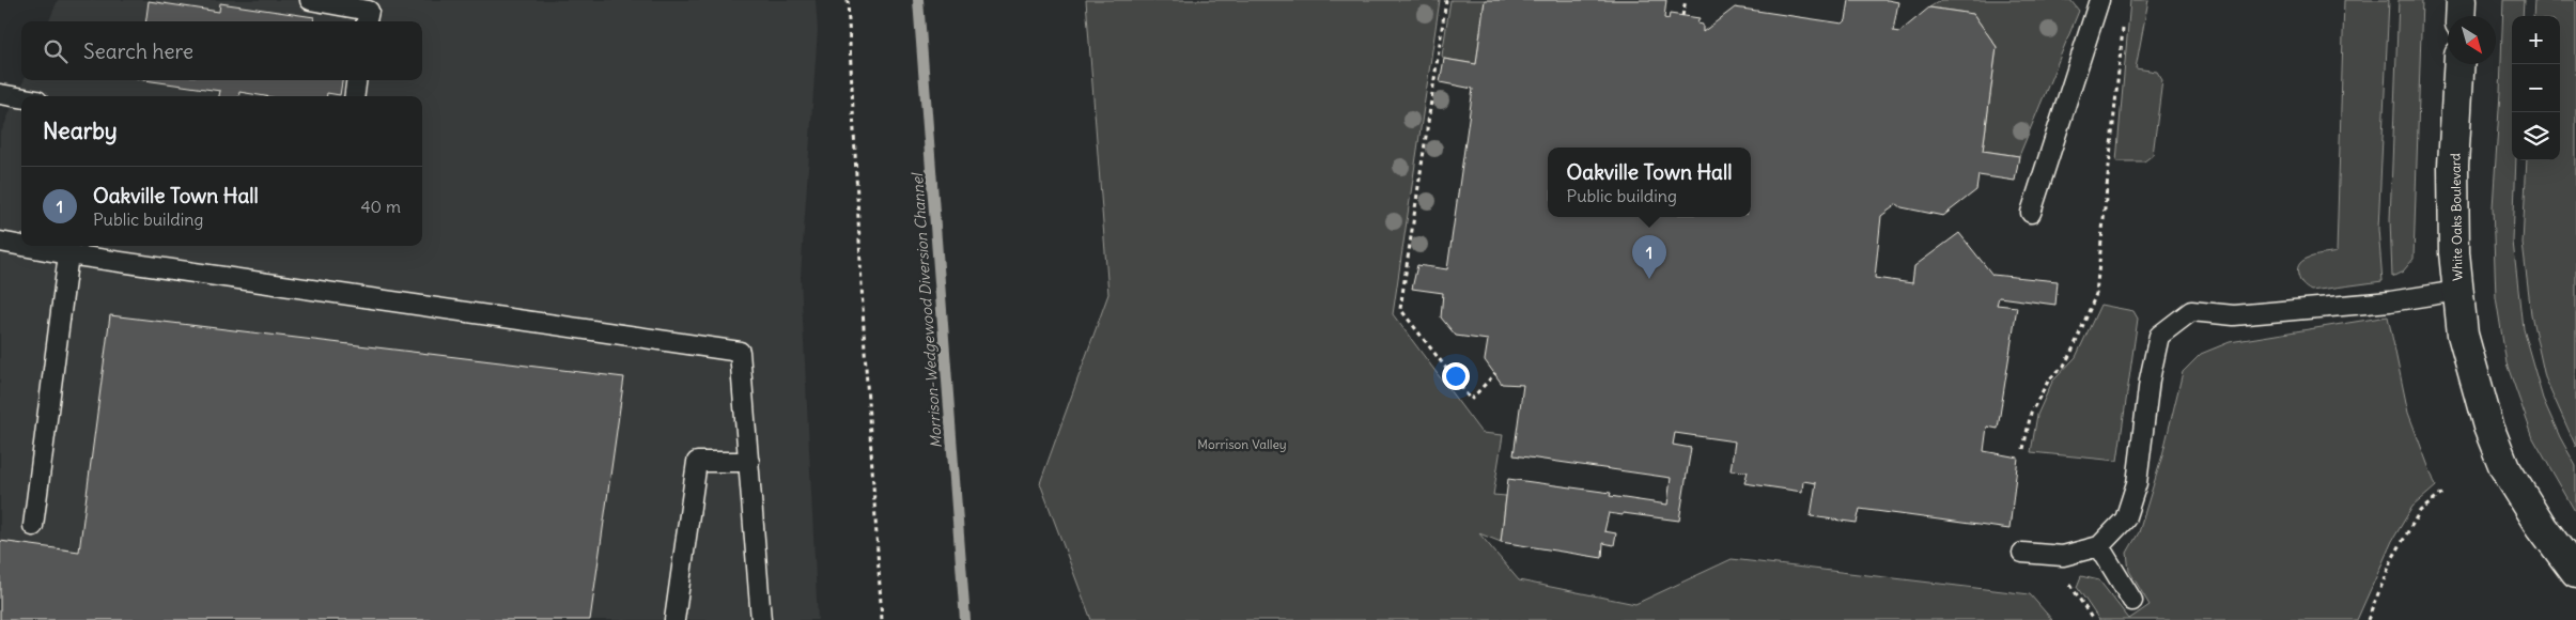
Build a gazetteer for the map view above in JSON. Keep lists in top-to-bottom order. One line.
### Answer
{"streets":{"street":["White Oaks Boulevard"]},"water":["Morrison-Wedgewood Diversion Channel"],"parks":["Morrison Valley"],"north":"bottom right","page":{"map_buttons":["+","−"],"search":"Search here","heading":"Nearby","popup":["Oakville Town Hall","Public building"],"list":[{"mark":"1","name":"Oakville Town Hall","note":"Public building","value":"40 m"}],"pins":"1"}}
